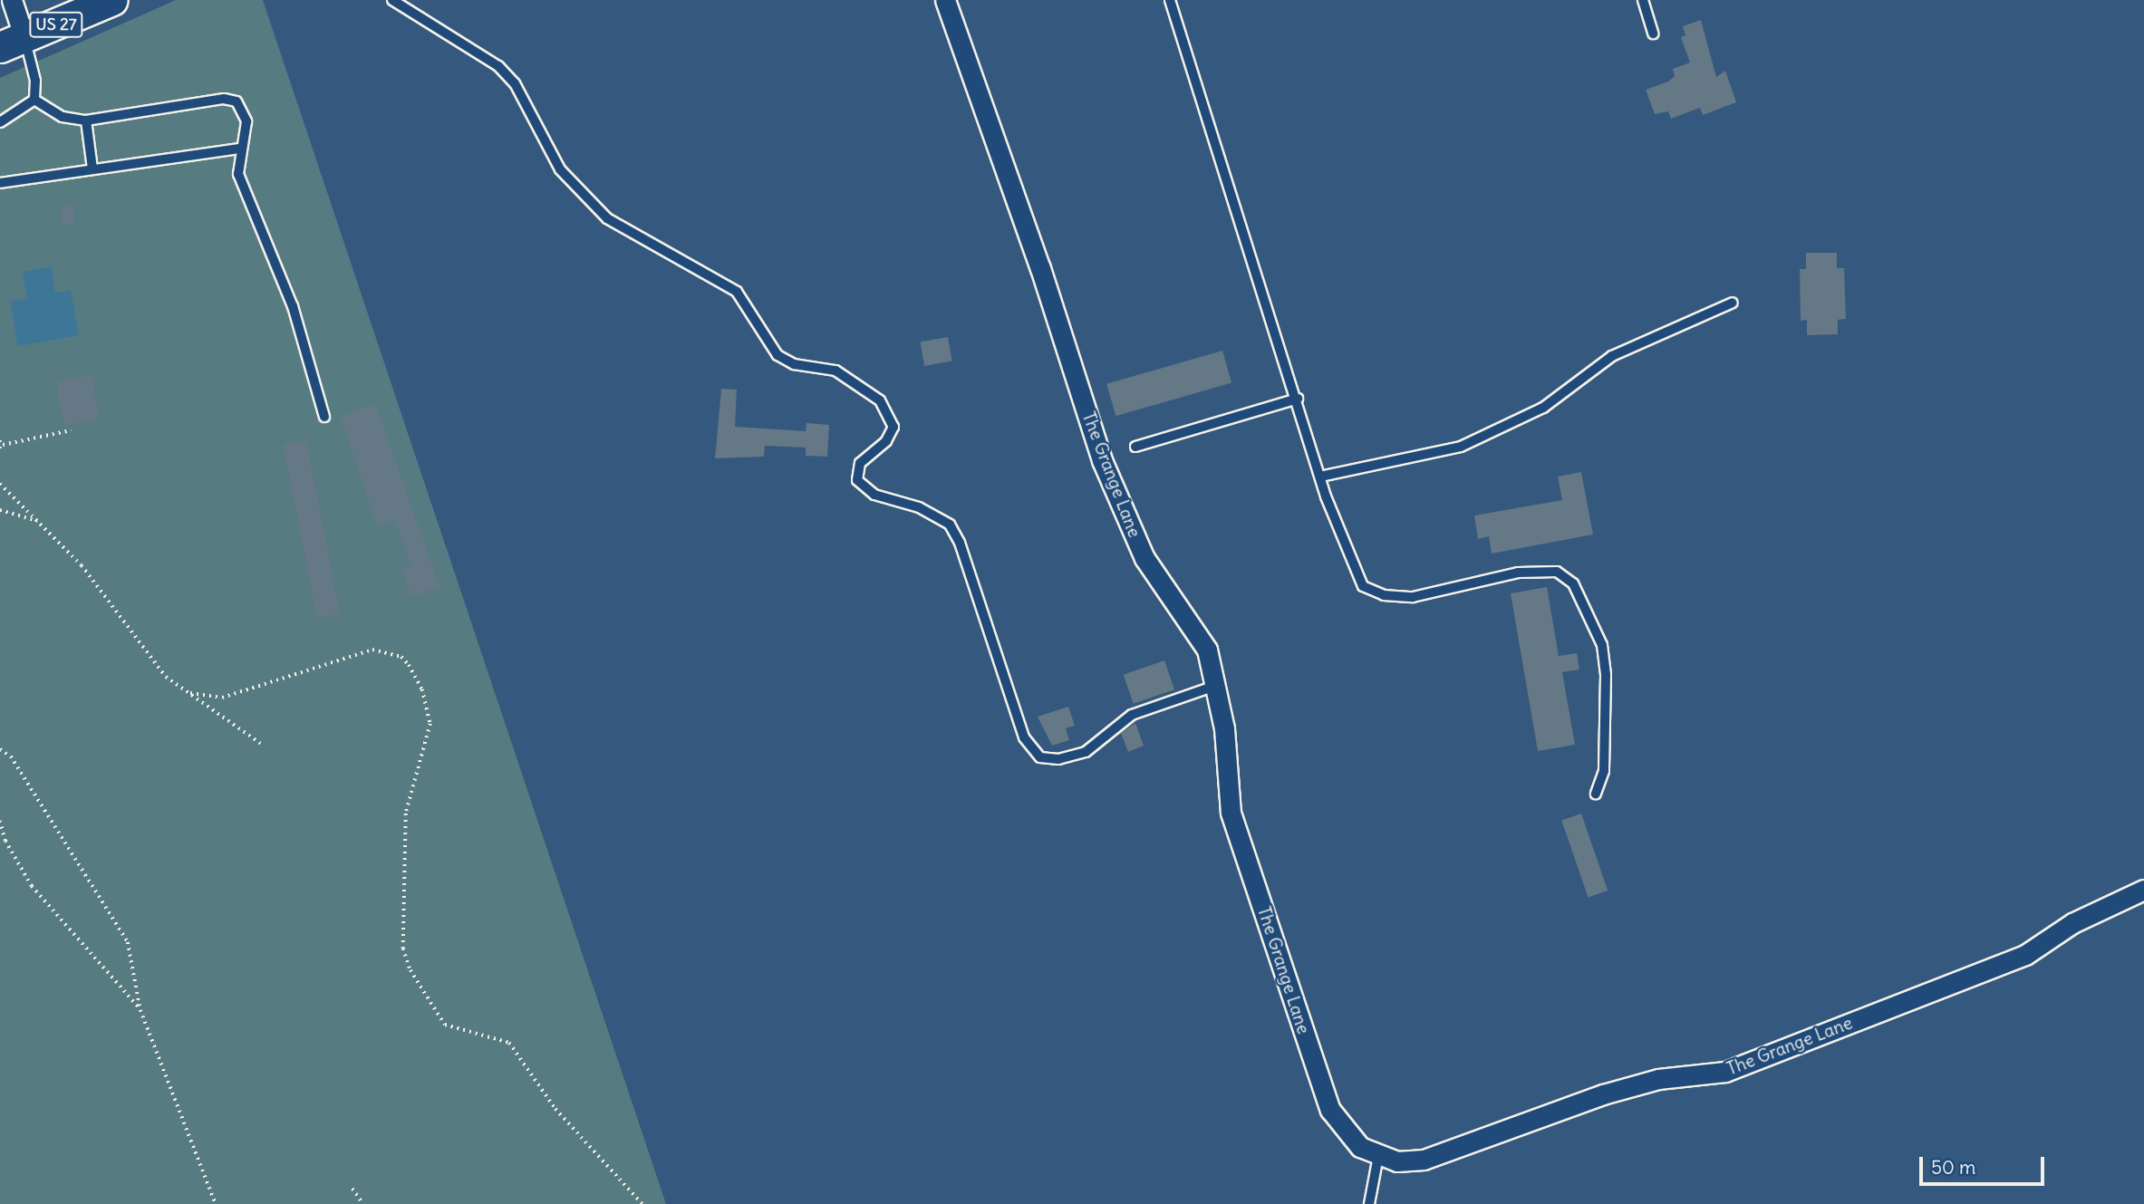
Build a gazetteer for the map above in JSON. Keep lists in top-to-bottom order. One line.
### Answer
{"streets":{"highway":["US 27"],"street":["The Grange Lane"]},"scale_bar":"50 m"}
